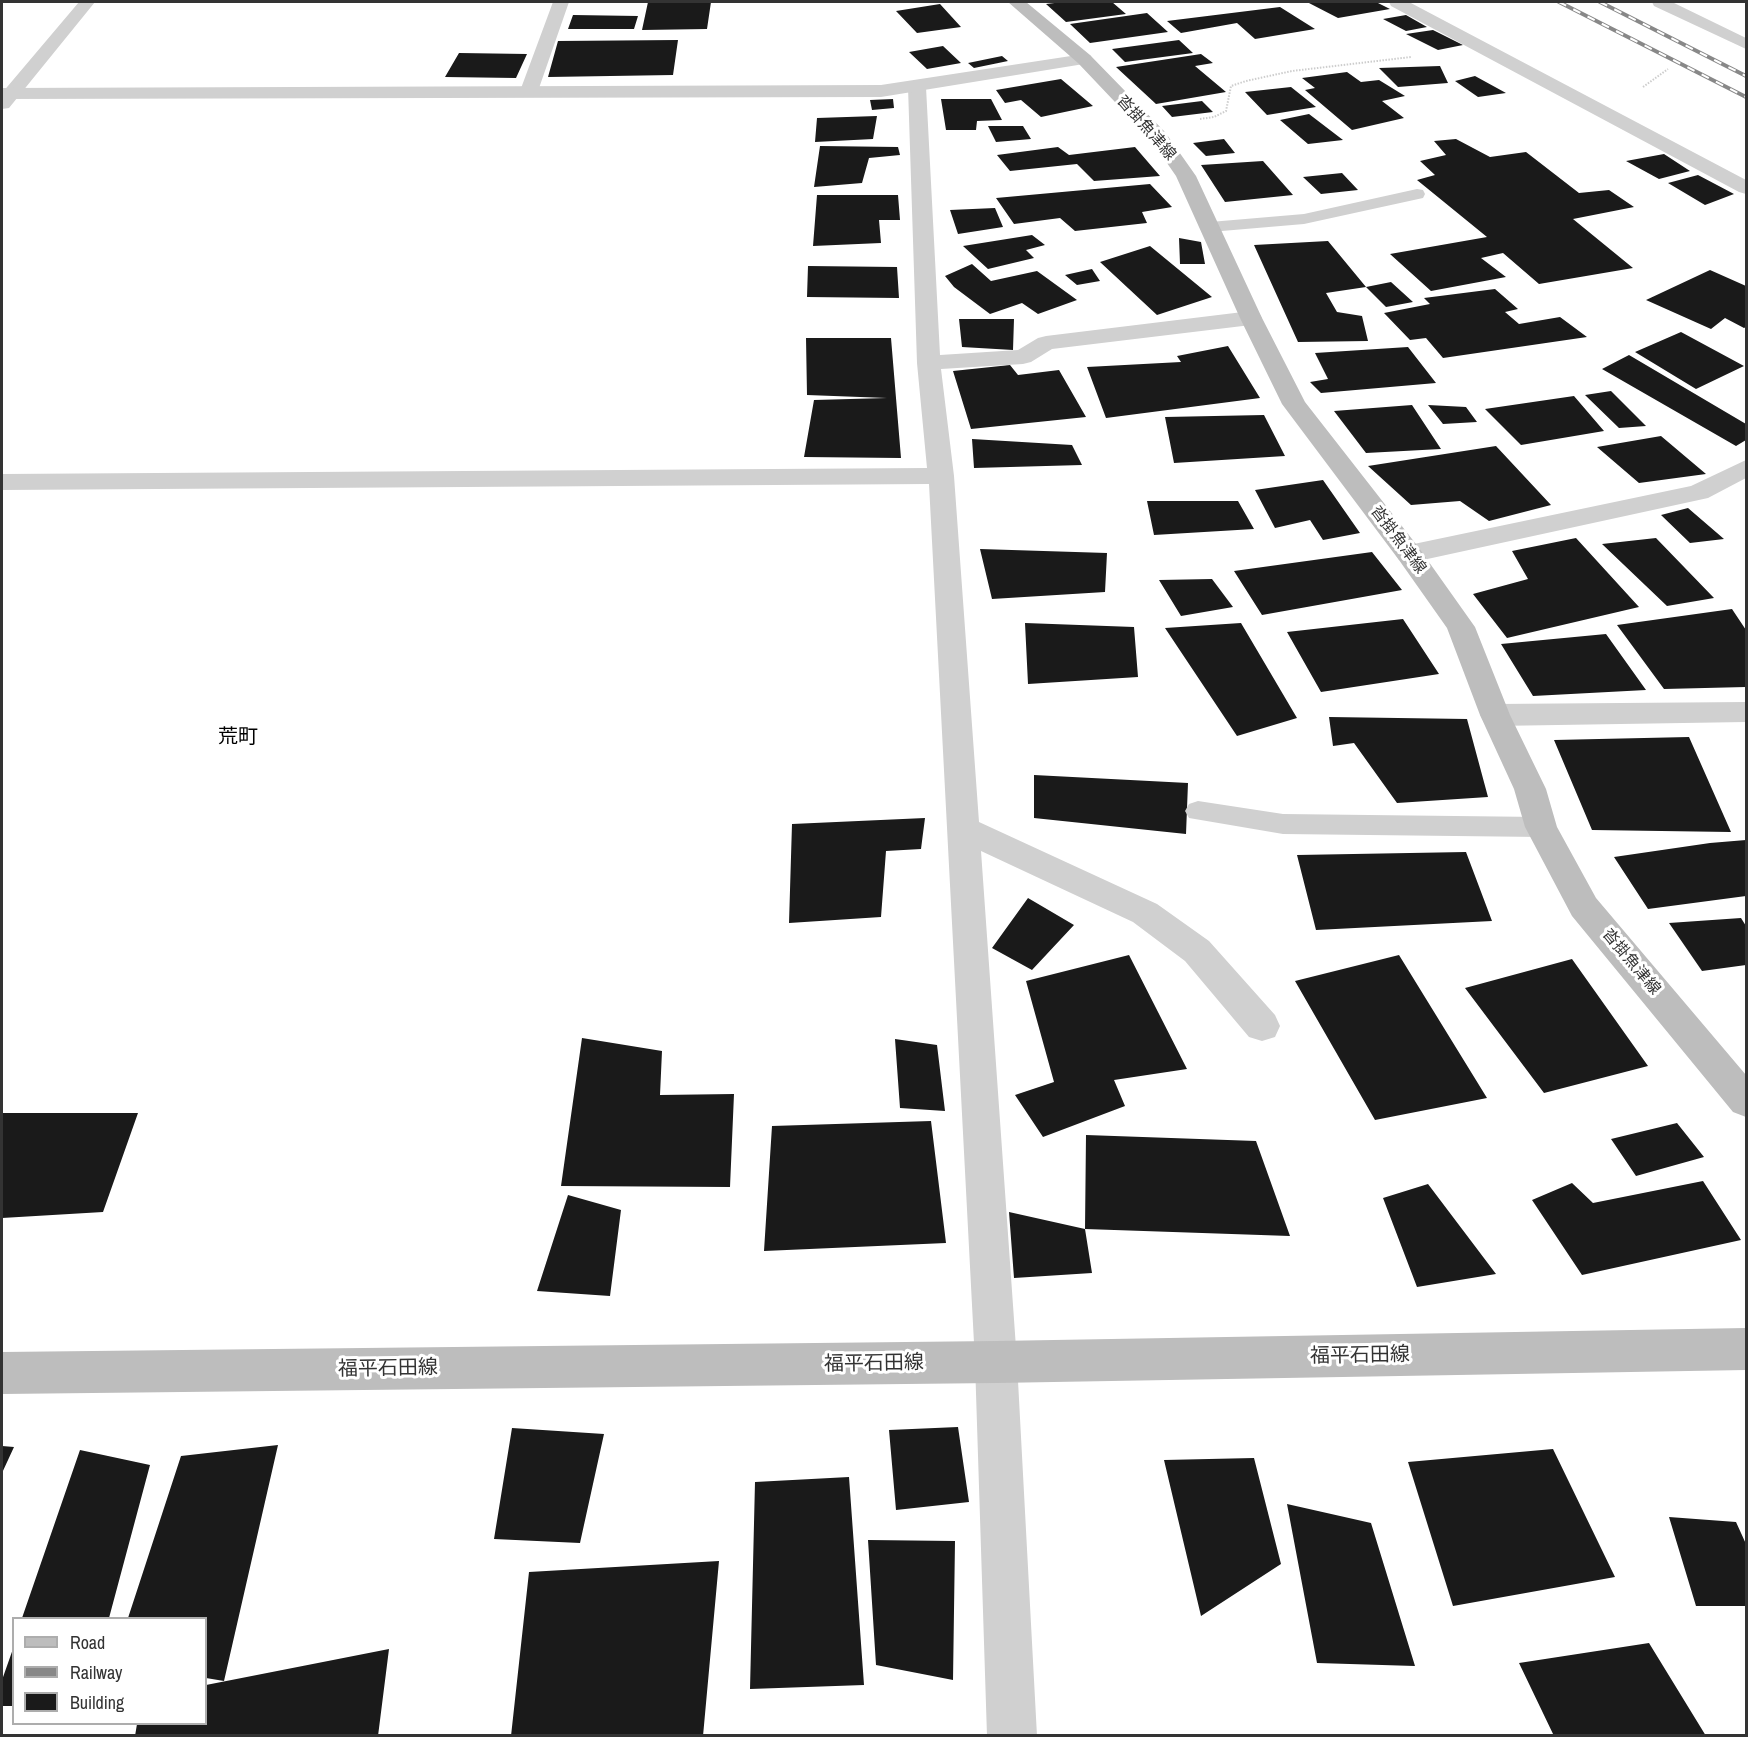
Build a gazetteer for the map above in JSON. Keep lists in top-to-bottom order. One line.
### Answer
{"streets":{"main road":["沓掛魚津線","福平石田線"]},"districts":["荒町"],"legend":["Road","Railway","Building"]}
